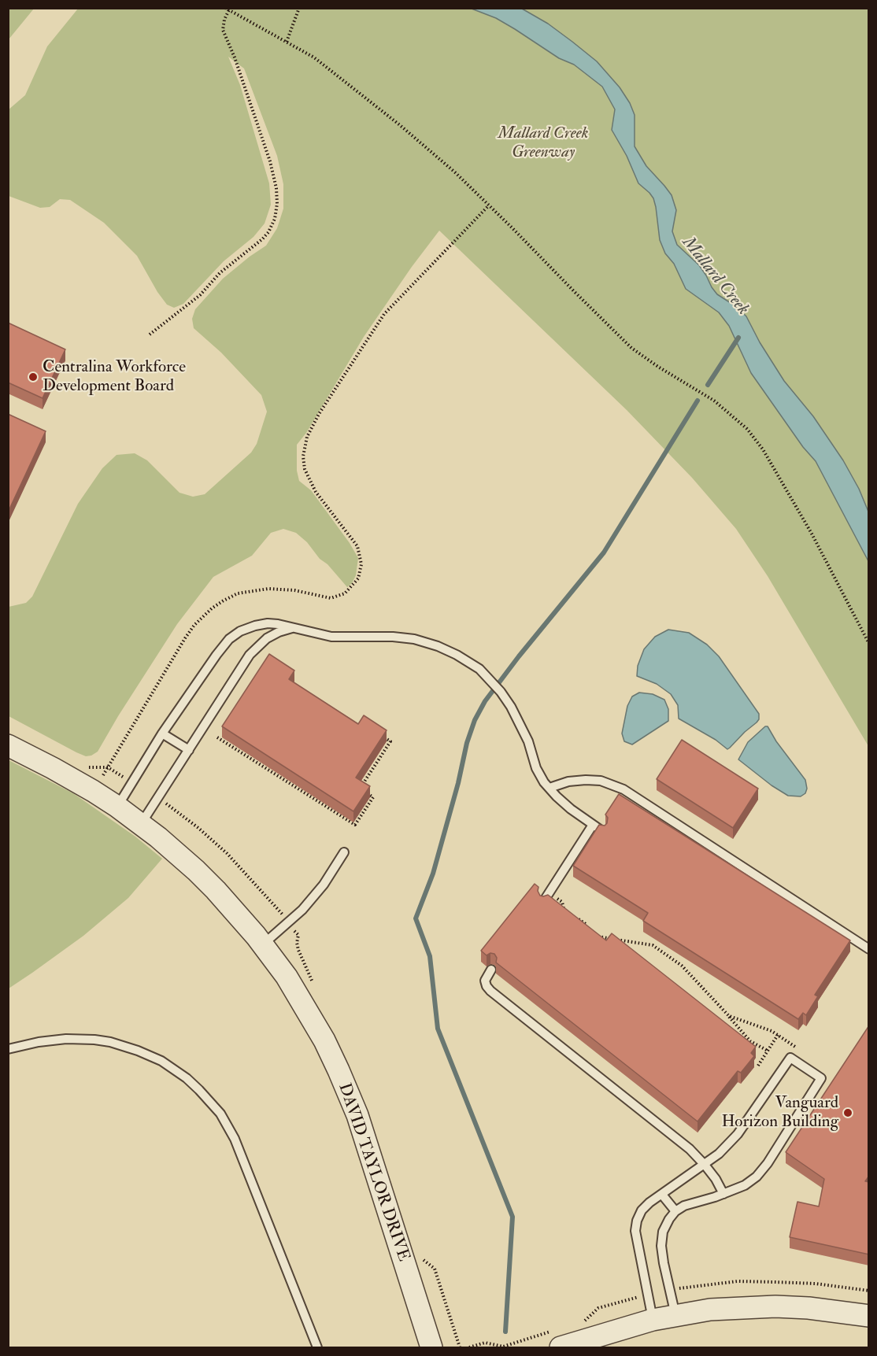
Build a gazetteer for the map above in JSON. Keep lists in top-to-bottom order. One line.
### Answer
{"streets":{"street":["DAVID TAYLOR DRIVE"]},"water":["Mallard Creek"],"parks":["Mallard Creek Greenway"],"places":["Centralina Workforce Development Board","Vanguard Horizon Building"]}
